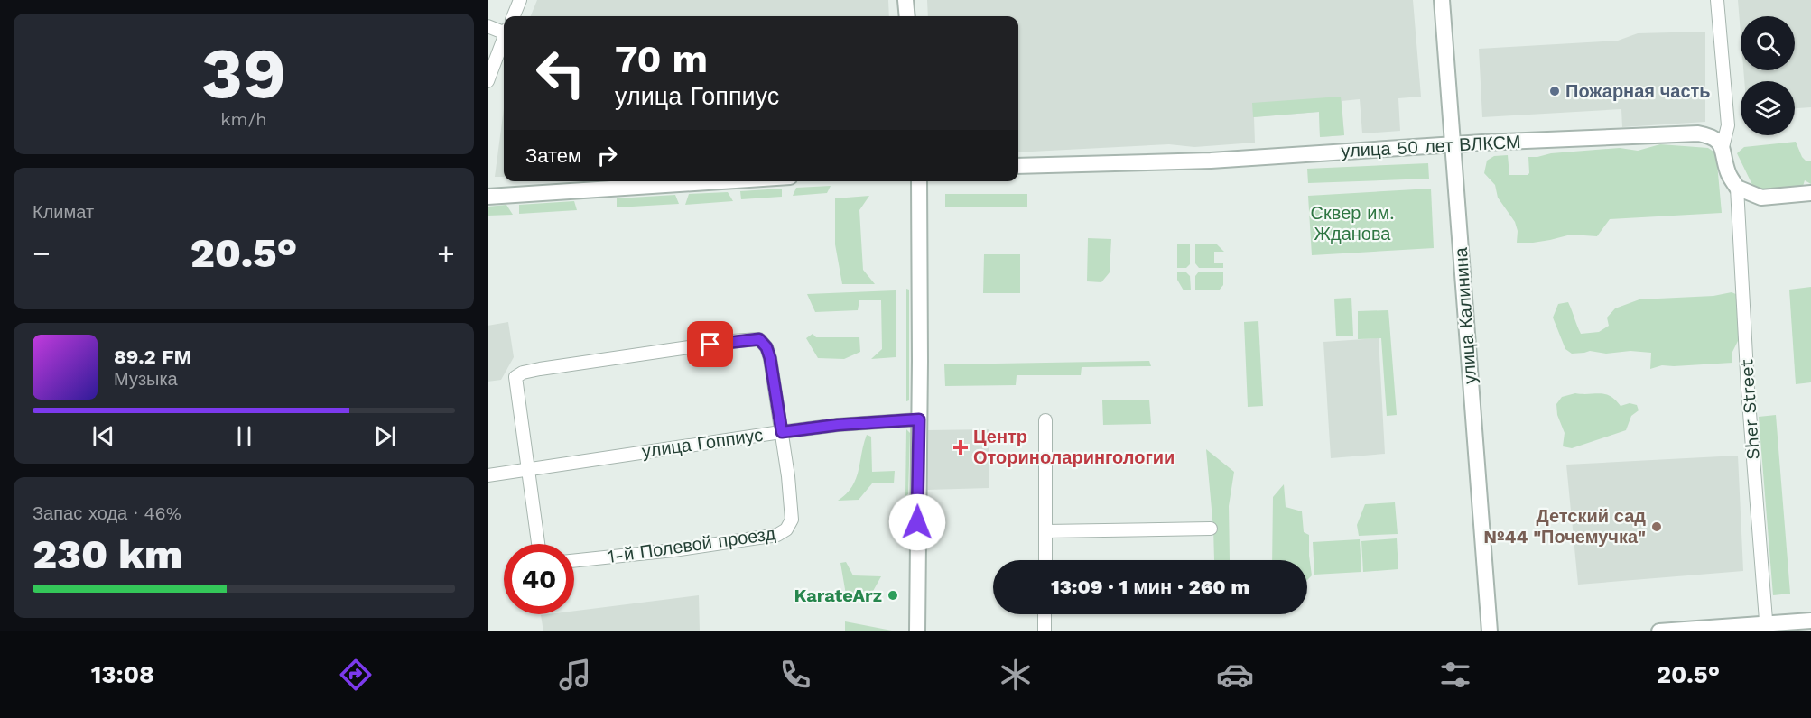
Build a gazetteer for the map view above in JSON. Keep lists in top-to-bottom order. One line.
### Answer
{"streets":{"street":["улица 50 лет ВЛКСМ","улица Калинина","Sher Street","улица Гоппиус","1-й Полевой проезд"]},"crossings":[["улица 50 лет ВЛКСМ","улица Калинина"],["улица Гоппиус","1-й Полевой проезд"]],"parks":["Сквер им. Жданова"],"places":{"other":["Пожарная часть","Детский сад №44 \"Почемучка\"","KarateArz"],"health":["Центр Оториноларингологии"]},"page":{"tile":[["39","km/h"],"Климат",["Запас хода · 46%","230 km"]],"turn":["70 m","улица Гоппиус"],"then":"Затем","heat":["−","20.5°","+"],"song":["89.2 FM","Музыка"],"limit":"40","trip":"13:09 · 1 мин · 260 m","tabs":["13:08","20.5°"]}}
